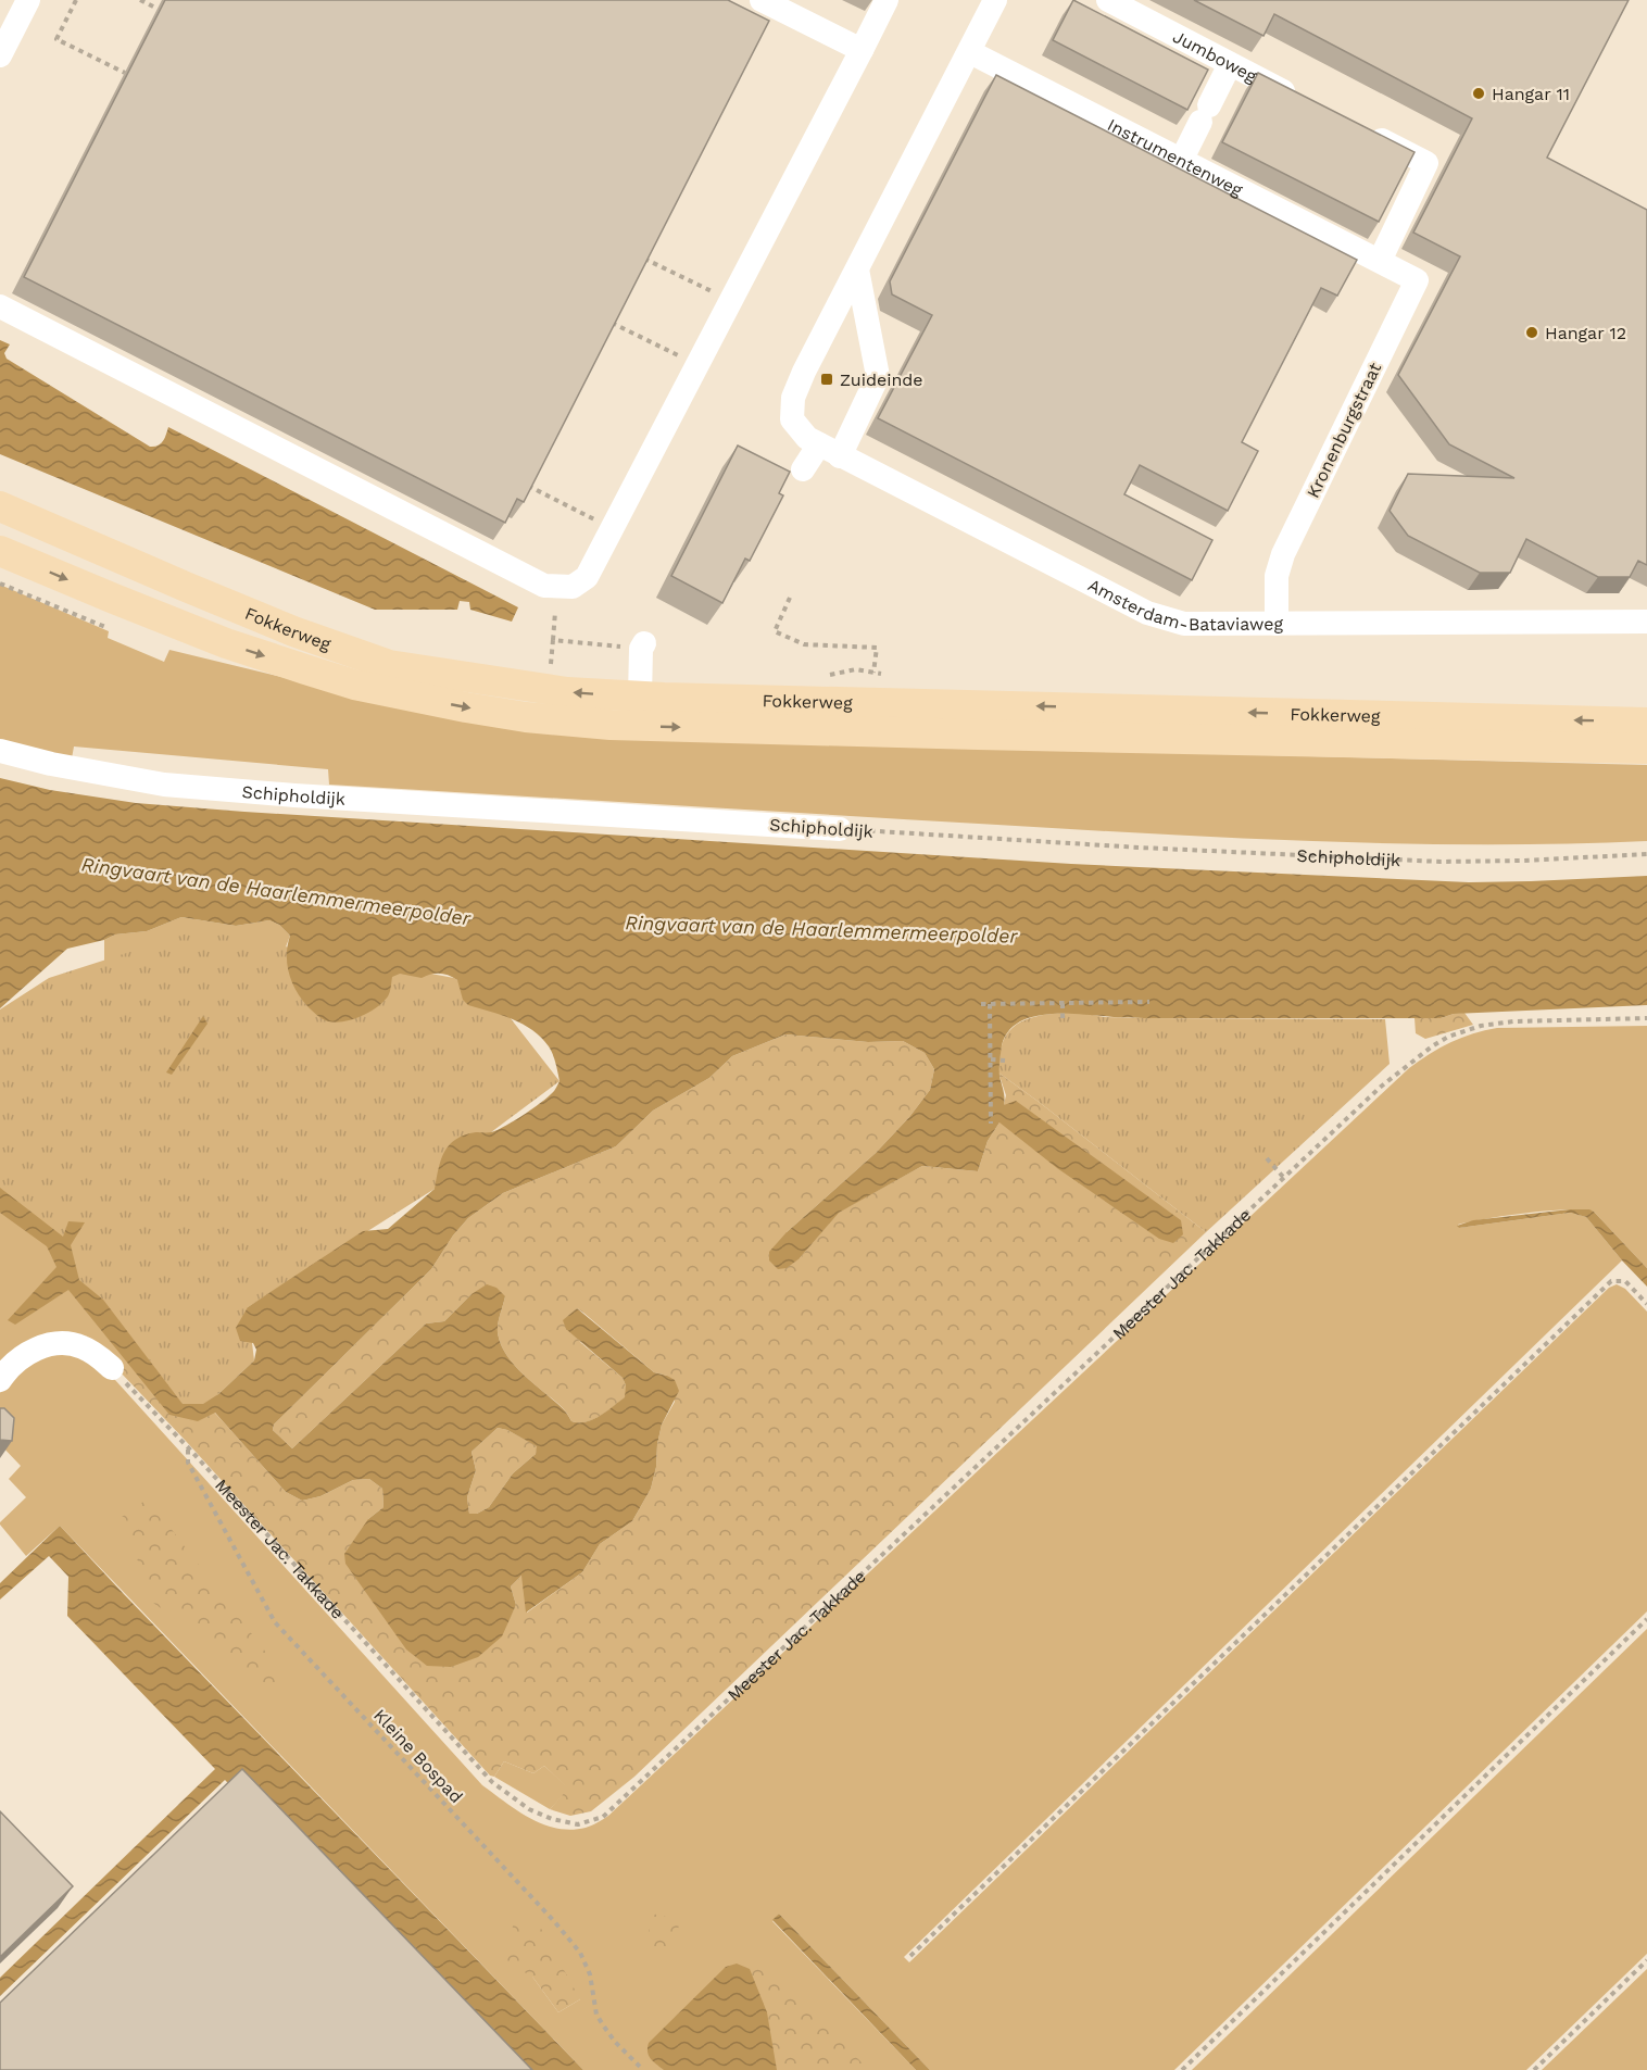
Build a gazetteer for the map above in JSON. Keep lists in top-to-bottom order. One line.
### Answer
{"streets":{"main road":["Fokkerweg"],"street":["Jumboweg","Instrumentenweg","Kronenburgstraat","Amsterdam-Bataviaweg","Schipholdijk"],"path":["Meester Jac. Takkade","Kleine Bospad"]},"crossings":[["Instrumentenweg","Kronenburgstraat"],["Kronenburgstraat","Amsterdam-Bataviaweg"],["Meester Jac. Takkade","Kleine Bospad"]],"water":["Ringvaart van de Haarlemmermeerpolder"],"places":{"other":["Hangar 11","Hangar 12"],"transit":["Zuideinde"]}}
